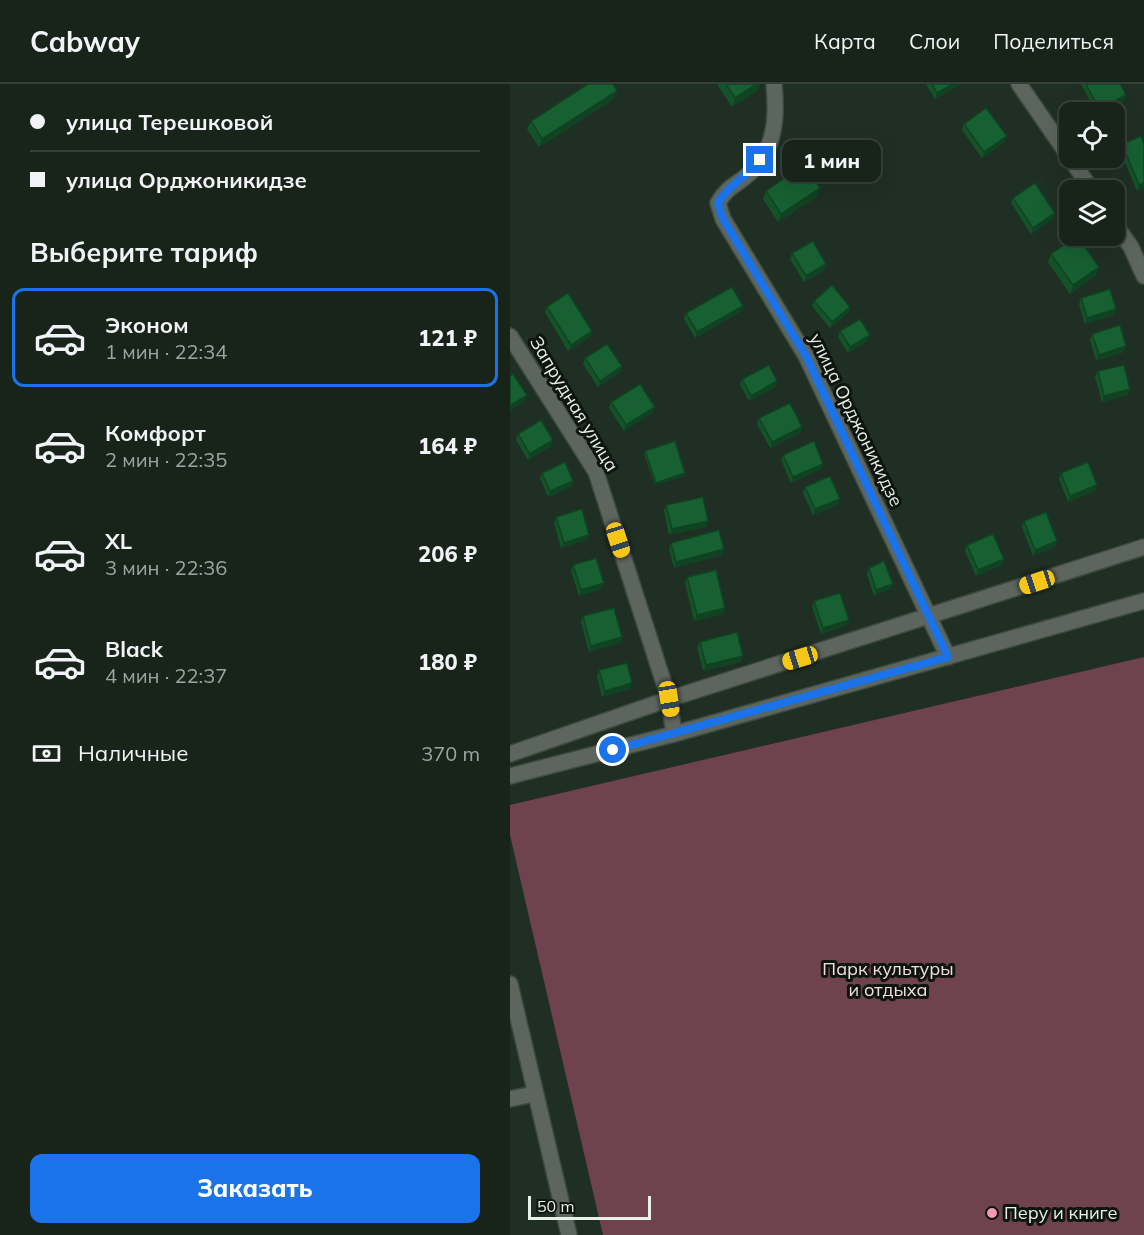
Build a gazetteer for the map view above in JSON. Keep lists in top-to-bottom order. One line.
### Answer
{"streets":{"street":["Запрудная улица","улица Орджоникидзе"]},"parks":["Парк культуры и отдыха"],"places":["Перу и книге"],"scale_bar":"50 m","page":{"header":"Cabway","nav":["Карта","Слои","Поделиться"],"banner":["улица Терешковой","улица Орджоникидзе"],"bubble":"1 мин","heading":"Выберите тариф","list":[{"name":"Эконом","note":"1 мин · 22:34","value":"121 ₽"},{"name":"Комфорт","note":"2 мин · 22:35","value":"164 ₽"},{"name":"XL","note":"3 мин · 22:36","value":"206 ₽"},{"name":"Black","note":"4 мин · 22:37","value":"180 ₽"}],"pay":["Наличные","370 m"],"buttons":"Заказать","scale":"50 m"}}
